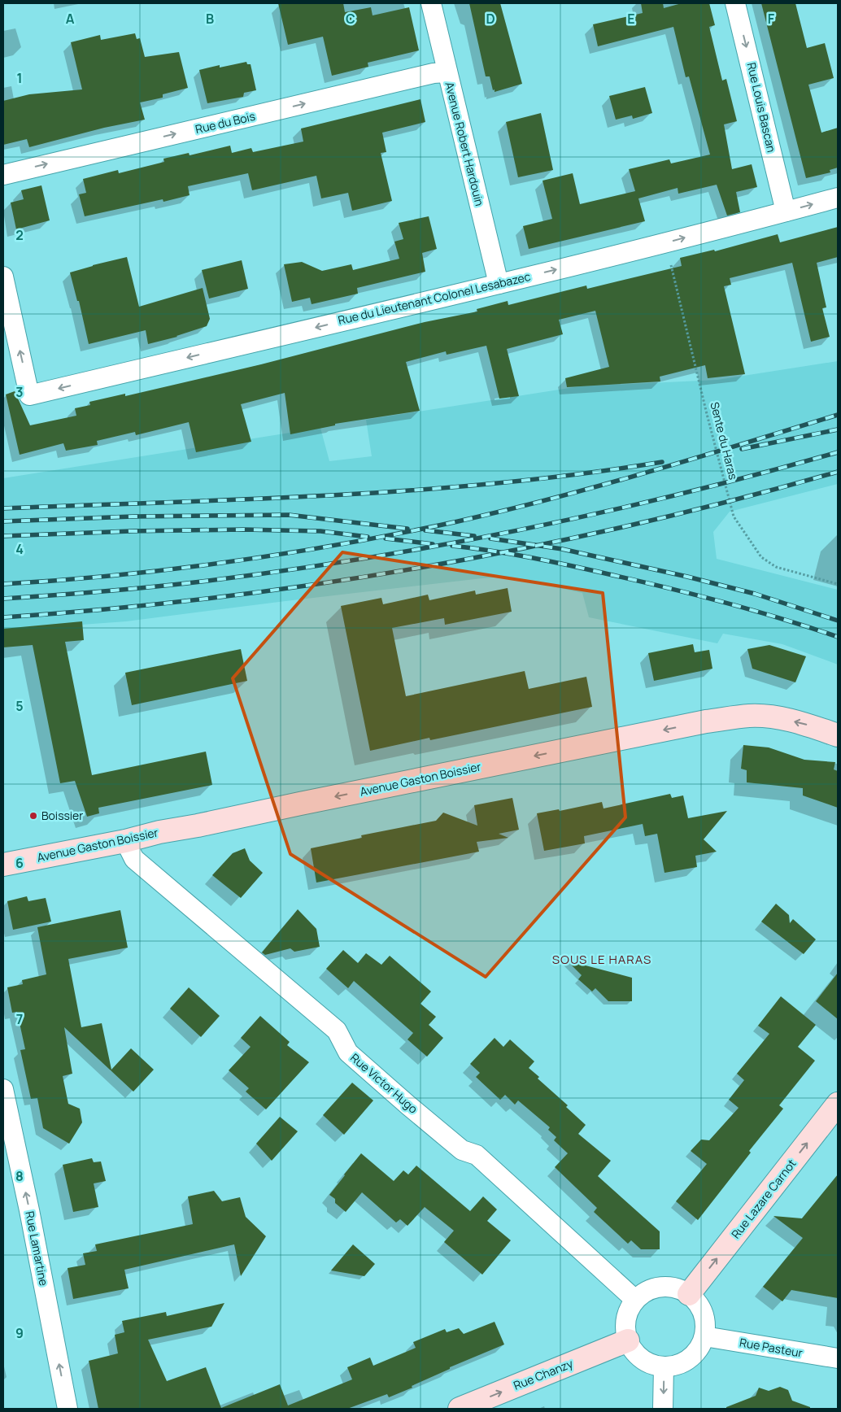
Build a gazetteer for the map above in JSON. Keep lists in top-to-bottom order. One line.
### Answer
{"streets":{"street":["Rue Louis Bascan","Rue du Bois","Avenue Robert Hardouin","Rue du Lieutenant Colonel Lesabazec","Avenue Gaston Boissier","Rue Victor Hugo","Rue Lazare Carnot","Rue Lamartine","Rue Pasteur","Rue Chanzy"],"path":["Sente du Haras"]},"crossings":[["Rue Louis Bascan","Rue du Lieutenant Colonel Lesabazec"],["Rue du Bois","Avenue Robert Hardouin"],["Avenue Robert Hardouin","Rue du Lieutenant Colonel Lesabazec"],["Rue du Lieutenant Colonel Lesabazec","Sente du Haras"],["Avenue Gaston Boissier","Rue Victor Hugo"],["Rue Victor Hugo","Rue Lazare Carnot"],["Rue Victor Hugo","Rue Pasteur"],["Rue Victor Hugo","Rue Chanzy"],["Rue Lazare Carnot","Rue Pasteur"],["Rue Lazare Carnot","Rue Chanzy"],["Rue Pasteur","Rue Chanzy"]],"one_way":["Rue Louis Bascan","Rue du Bois","Avenue Gaston Boissier","Rue Lazare Carnot","Rue Lamartine","Rue Chanzy"],"districts":["SOUS LE HARAS"],"places":["Boissier"],"grid":{"columns":["A","B","C","D","E","F"],"rows":["1","2","3","4","5","6","7","8","9"]}}
